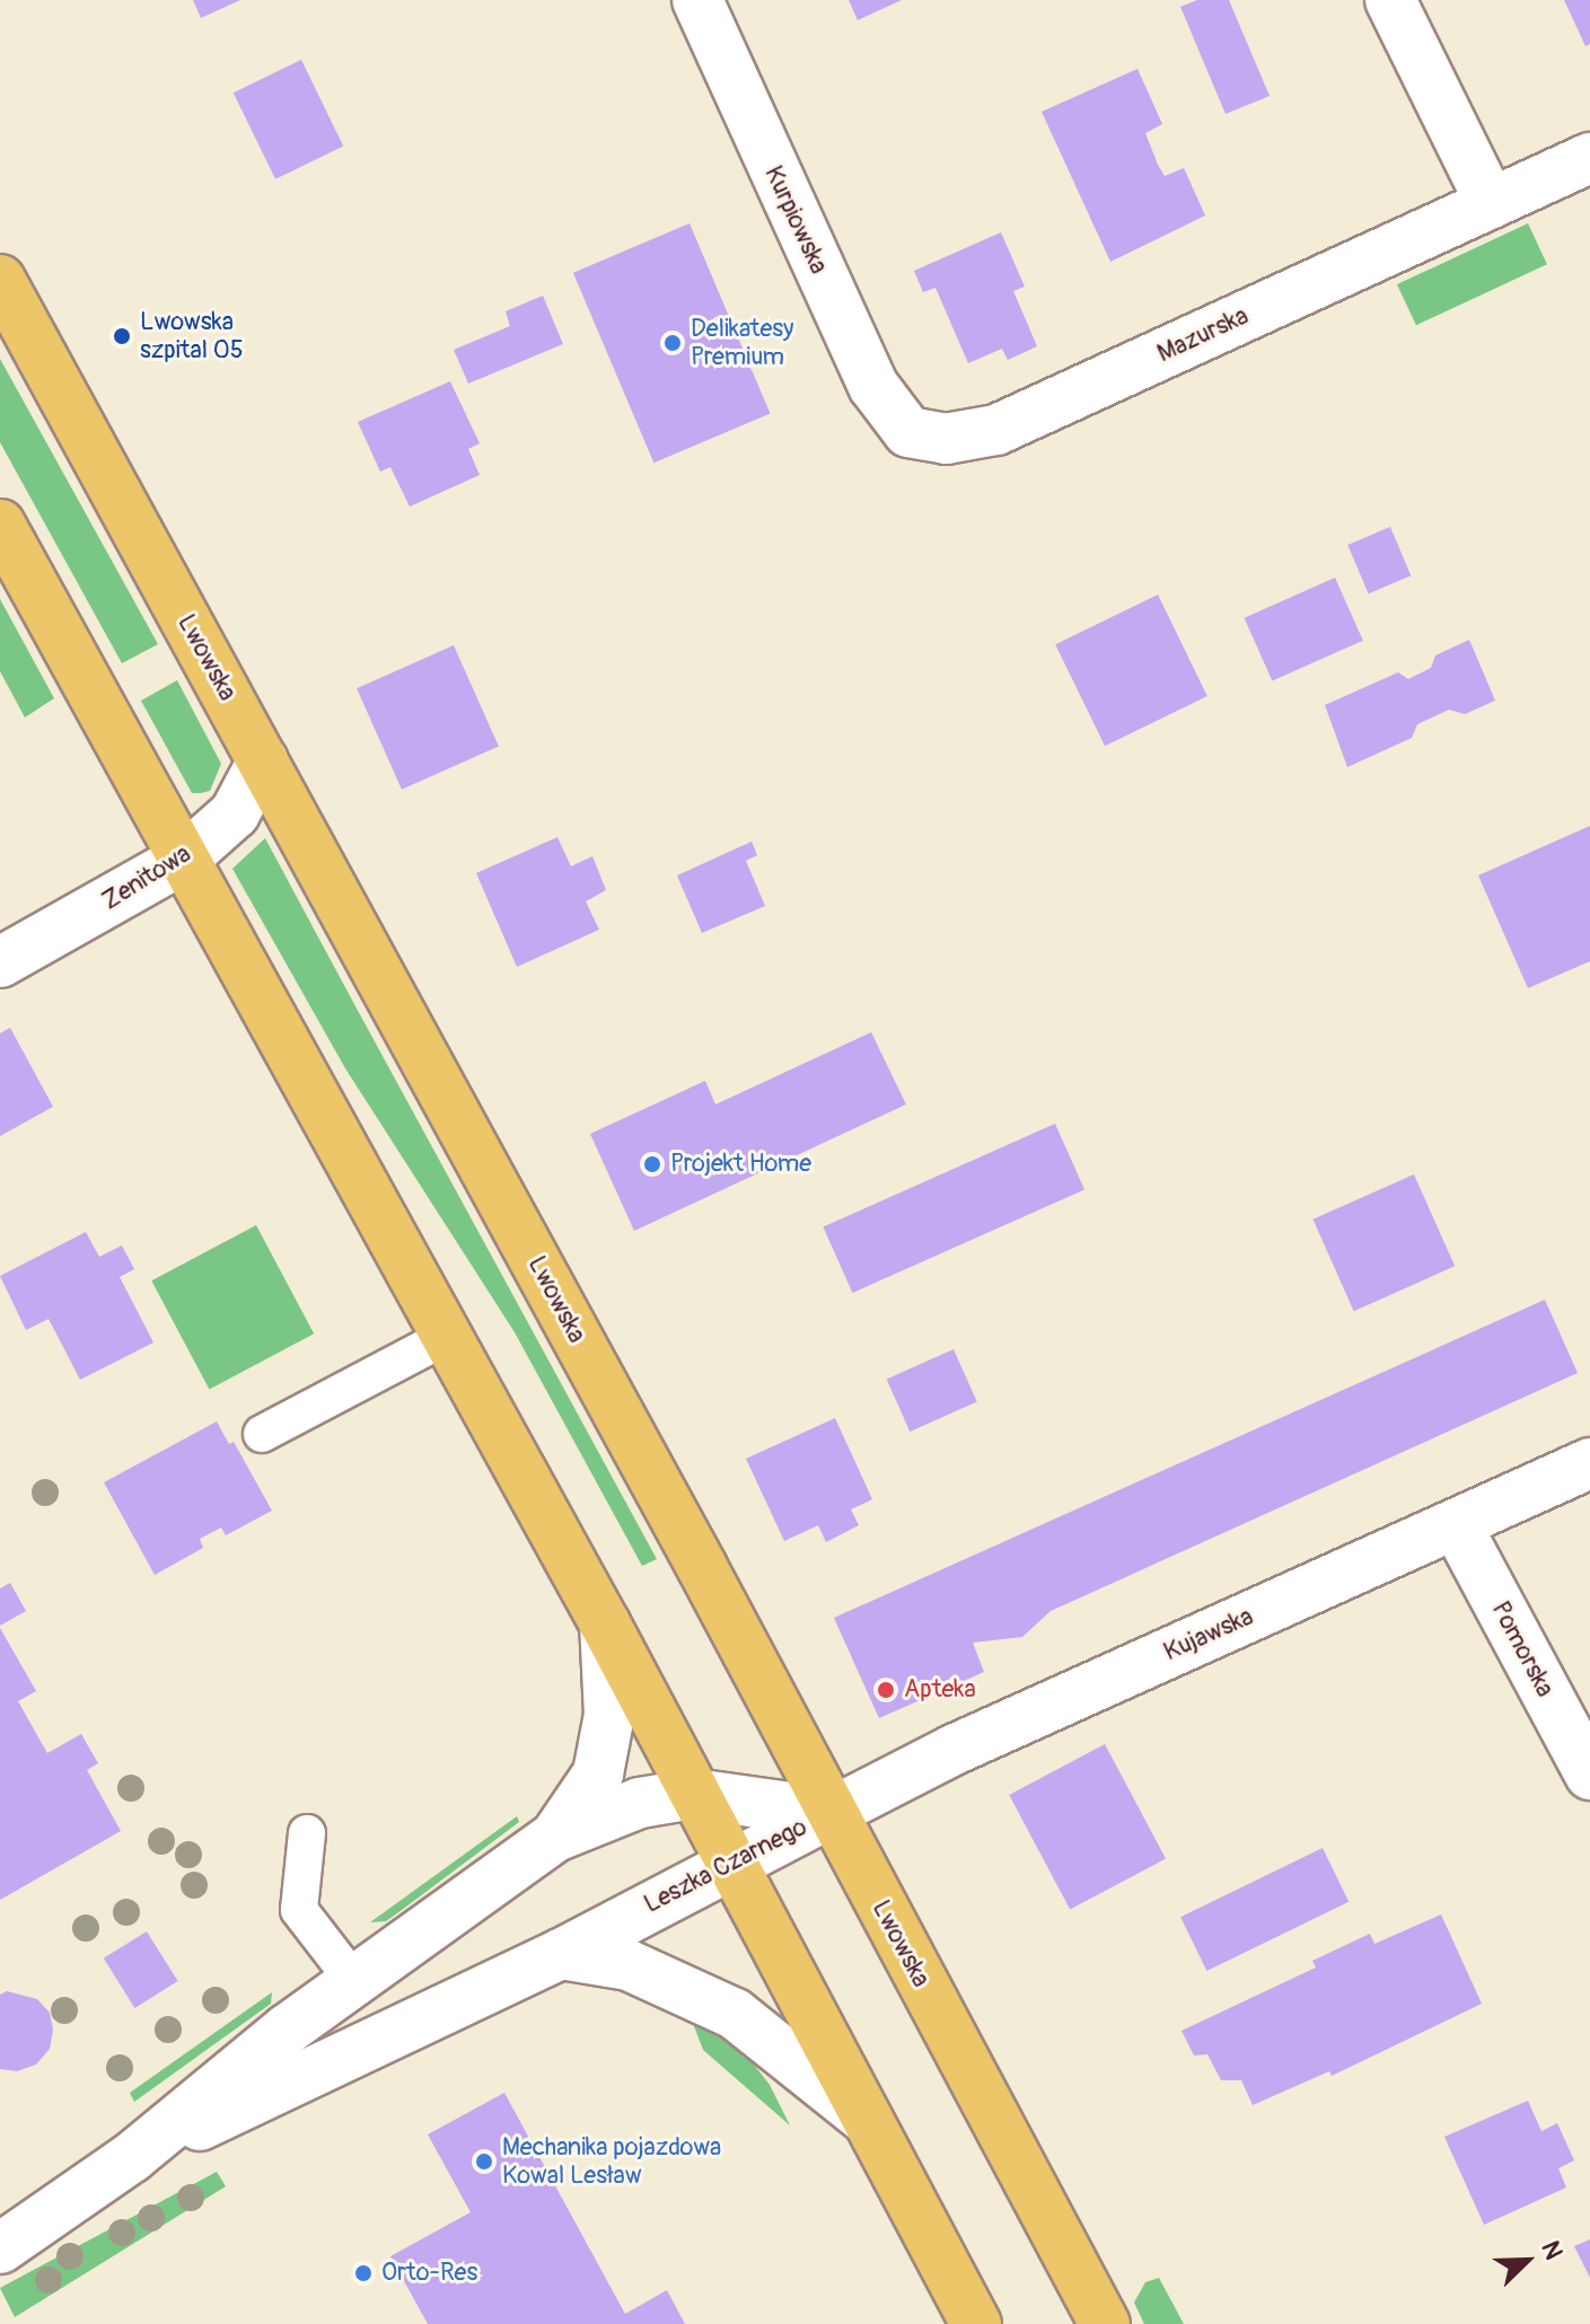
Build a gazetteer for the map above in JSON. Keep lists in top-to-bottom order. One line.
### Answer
{"streets":{"main road":["Lwowska"],"street":["Kurpiowska","Mazurska","Zenitowa","Kujawska","Pomorska","Leszka Czarnego"]},"crossings":[["Kurpiowska","Mazurska"],["Lwowska","Zenitowa"],["Lwowska","Kujawska"],["Lwowska","Leszka Czarnego"],["Kujawska","Pomorska"],["Kujawska","Leszka Czarnego"]],"places":["Lwowska szpital 05","Delikatesy Premium","Projekt Home","Apteka","Mechanika pojazdowa Kowal Lesław","Orto-Res"],"north":"top right"}
